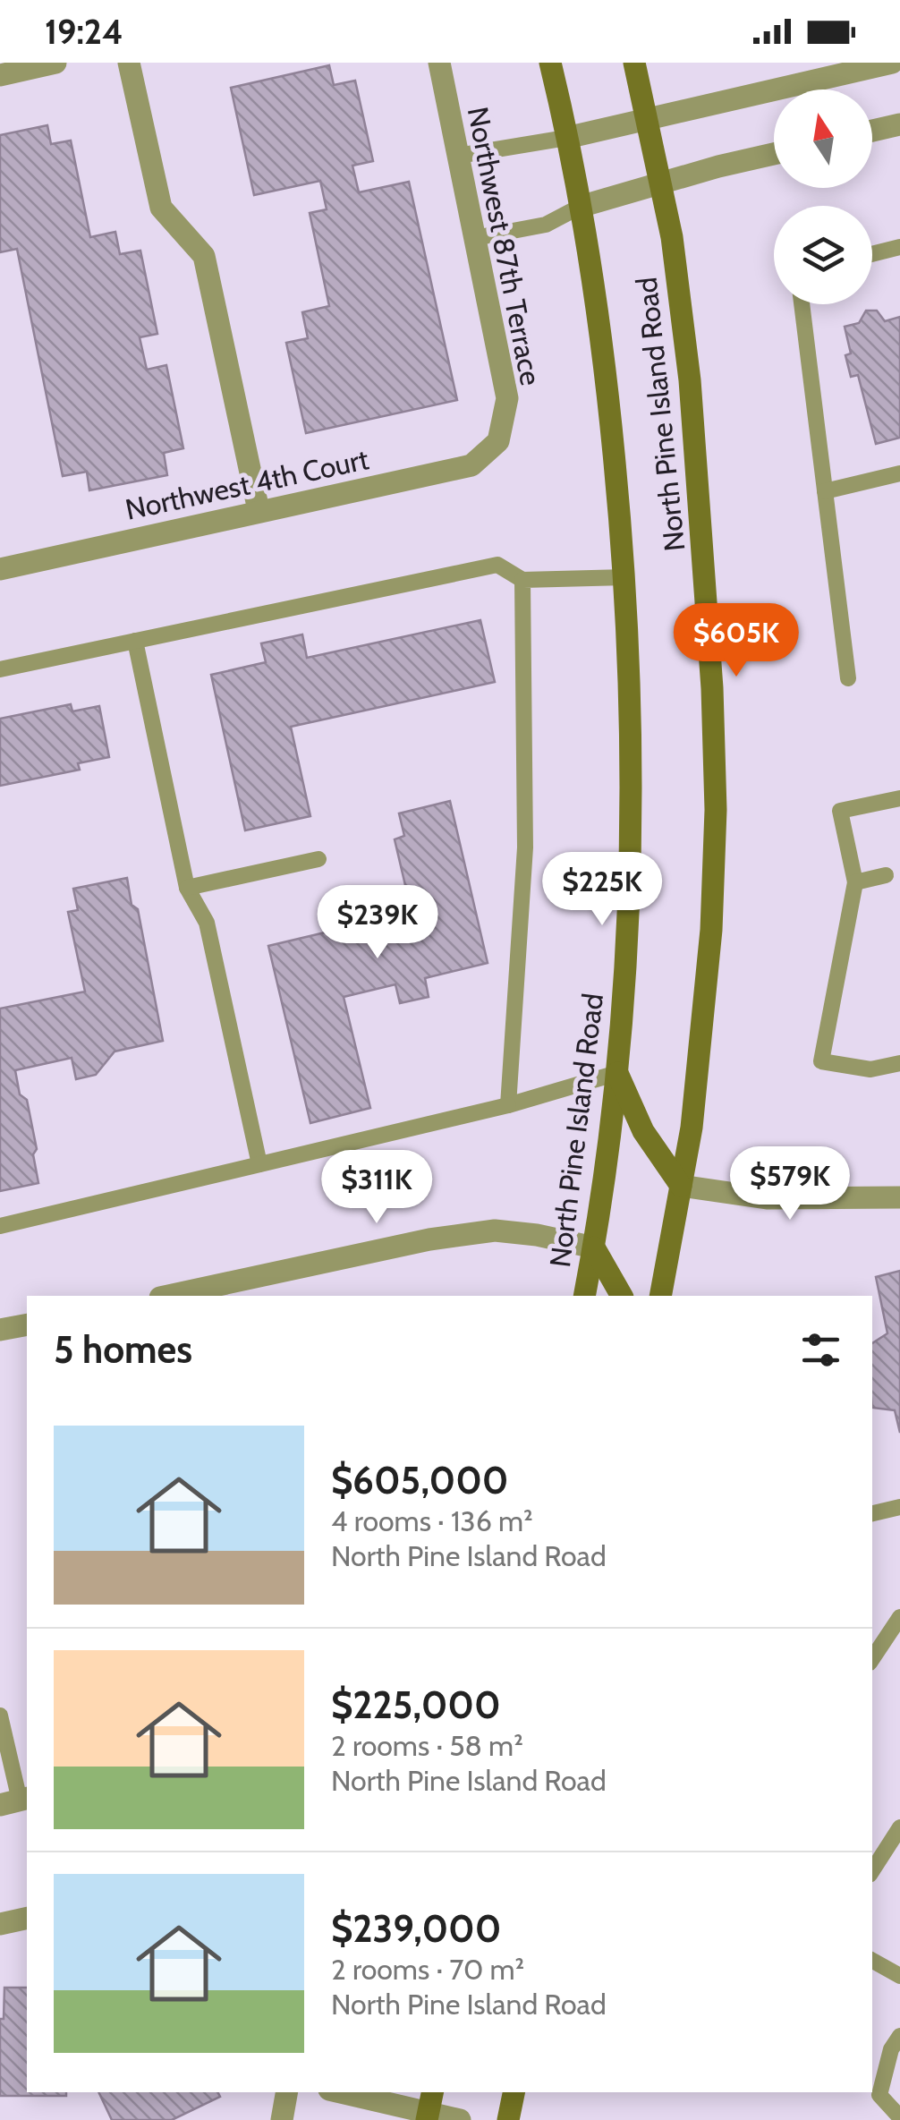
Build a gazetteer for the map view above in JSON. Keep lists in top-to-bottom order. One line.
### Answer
{"streets":{"main road":["North Pine Island Road"],"street":["Northwest 87th Terrace","Northwest 4th Court"]},"crossings":[["Northwest 87th Terrace","Northwest 4th Court"]],"north":"top","page":{"status":"19:24","price":["$605K","$225K","$239K","$579K","$311K"],"heading":"5 homes","list":[{"name":"$605,000","note":"4 rooms · 136 m² · North Pine Island Road"},{"name":"$225,000","note":"2 rooms · 58 m² · North Pine Island Road"},{"name":"$239,000","note":"2 rooms · 70 m² · North Pine Island Road"}]}}
